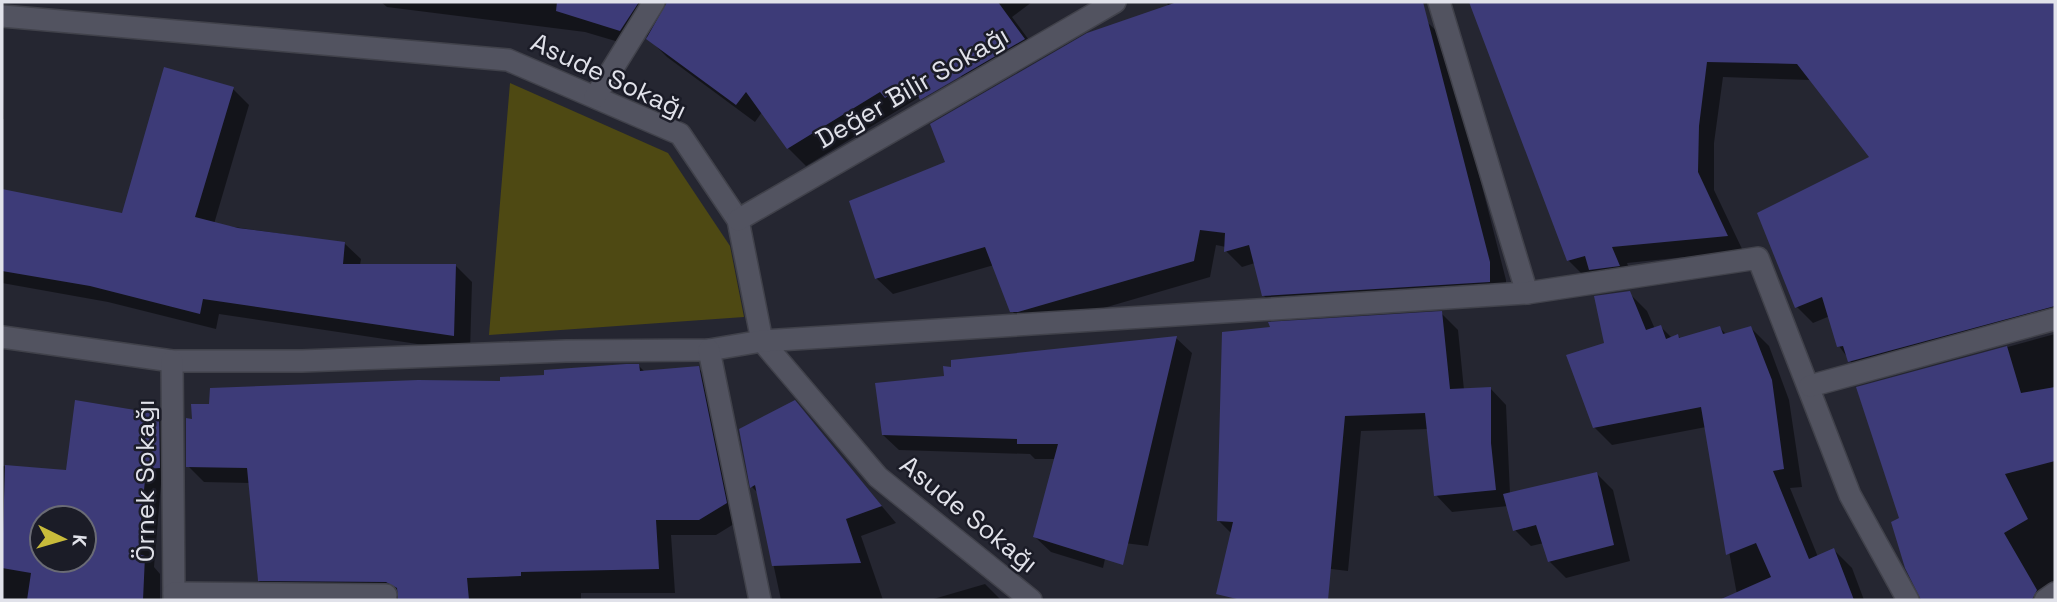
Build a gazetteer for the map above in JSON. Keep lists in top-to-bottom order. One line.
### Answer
{"streets":{"street":["Asude Sokağı","Değer Bilir Sokağı","Örnek Sokağı"]},"crossings":[["Asude Sokağı","Değer Bilir Sokağı"]],"north":"right"}
